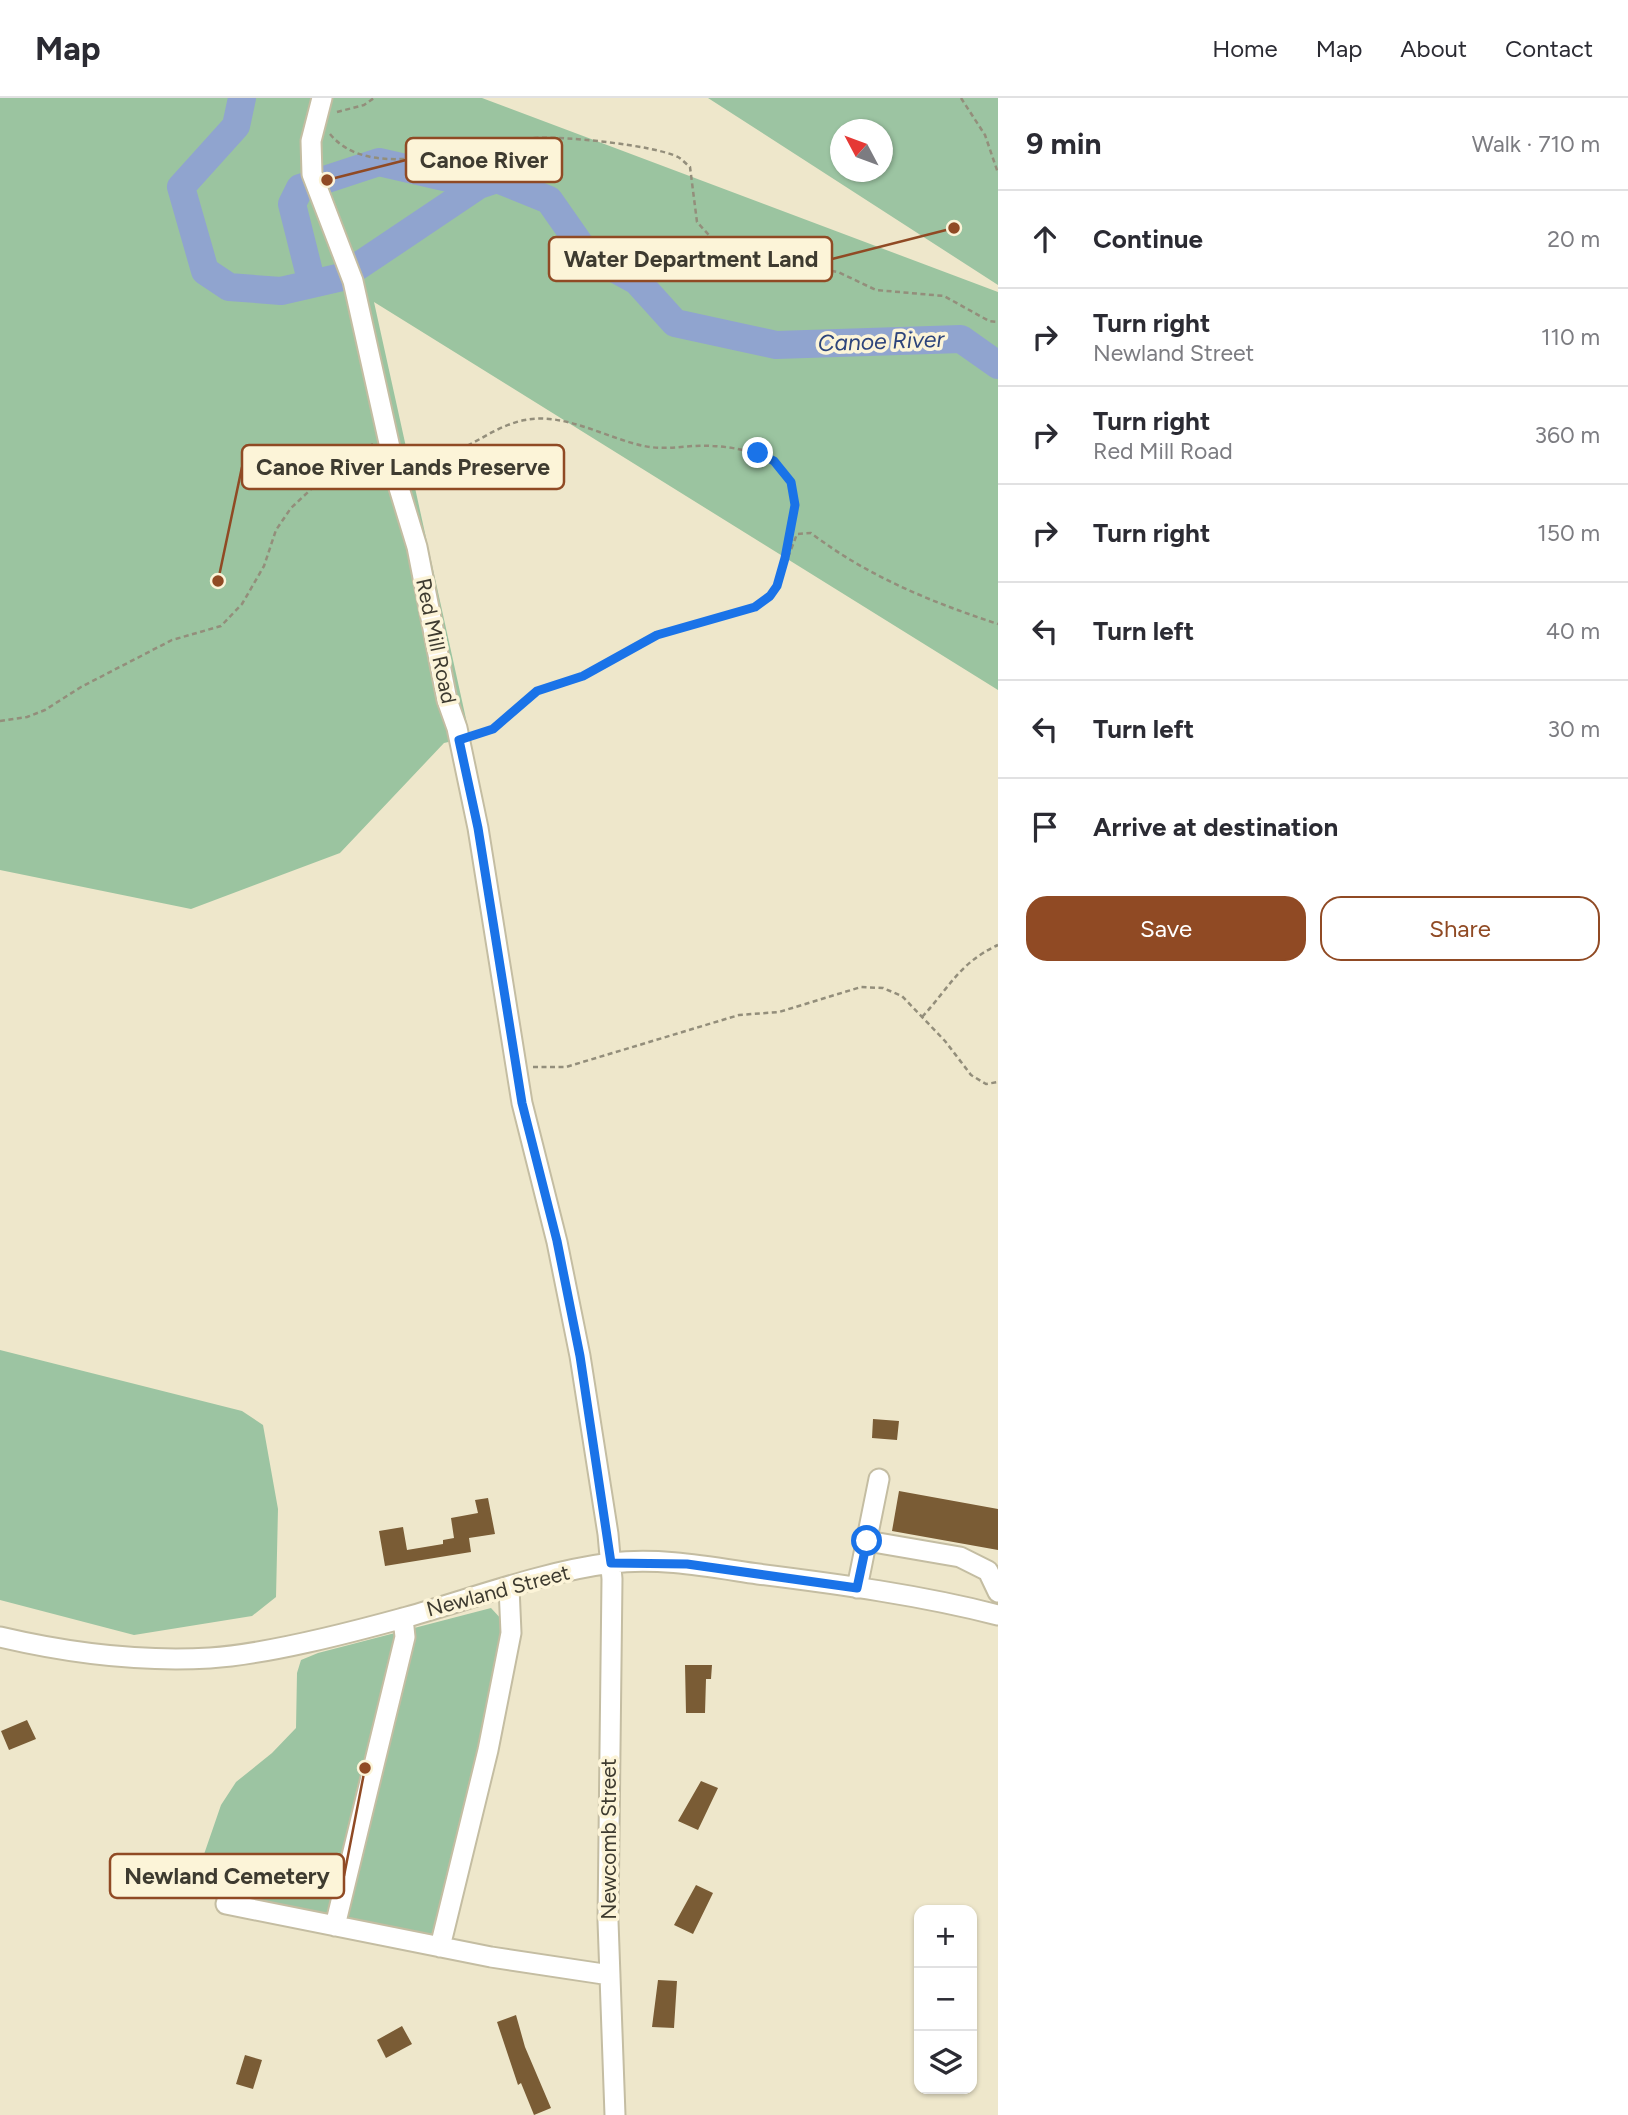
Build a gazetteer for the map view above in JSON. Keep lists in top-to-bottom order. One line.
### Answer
{"streets":{"street":["Red Mill Road","Newland Street","Newcomb Street"]},"crossings":[["Red Mill Road","Newland Street"],["Red Mill Road","Newcomb Street"],["Newland Street","Newcomb Street"]],"water":["Canoe River"],"places":["Canoe River","Water Department Land","Canoe River Lands Preserve","Newland Cemetery"],"north":"top left","page":{"header":"Map","nav":["Home","Map","About","Contact"],"heading":["9 min","Walk · 710 m"],"list":[["Continue","20 m"],["Turn right","Newland Street","110 m"],["Turn right","Red Mill Road","360 m"],["Turn right","150 m"],["Turn left","40 m"],["Turn left","30 m"],"Arrive at destination"],"buttons":["Save","Share"],"map_buttons":["+","−"]}}
